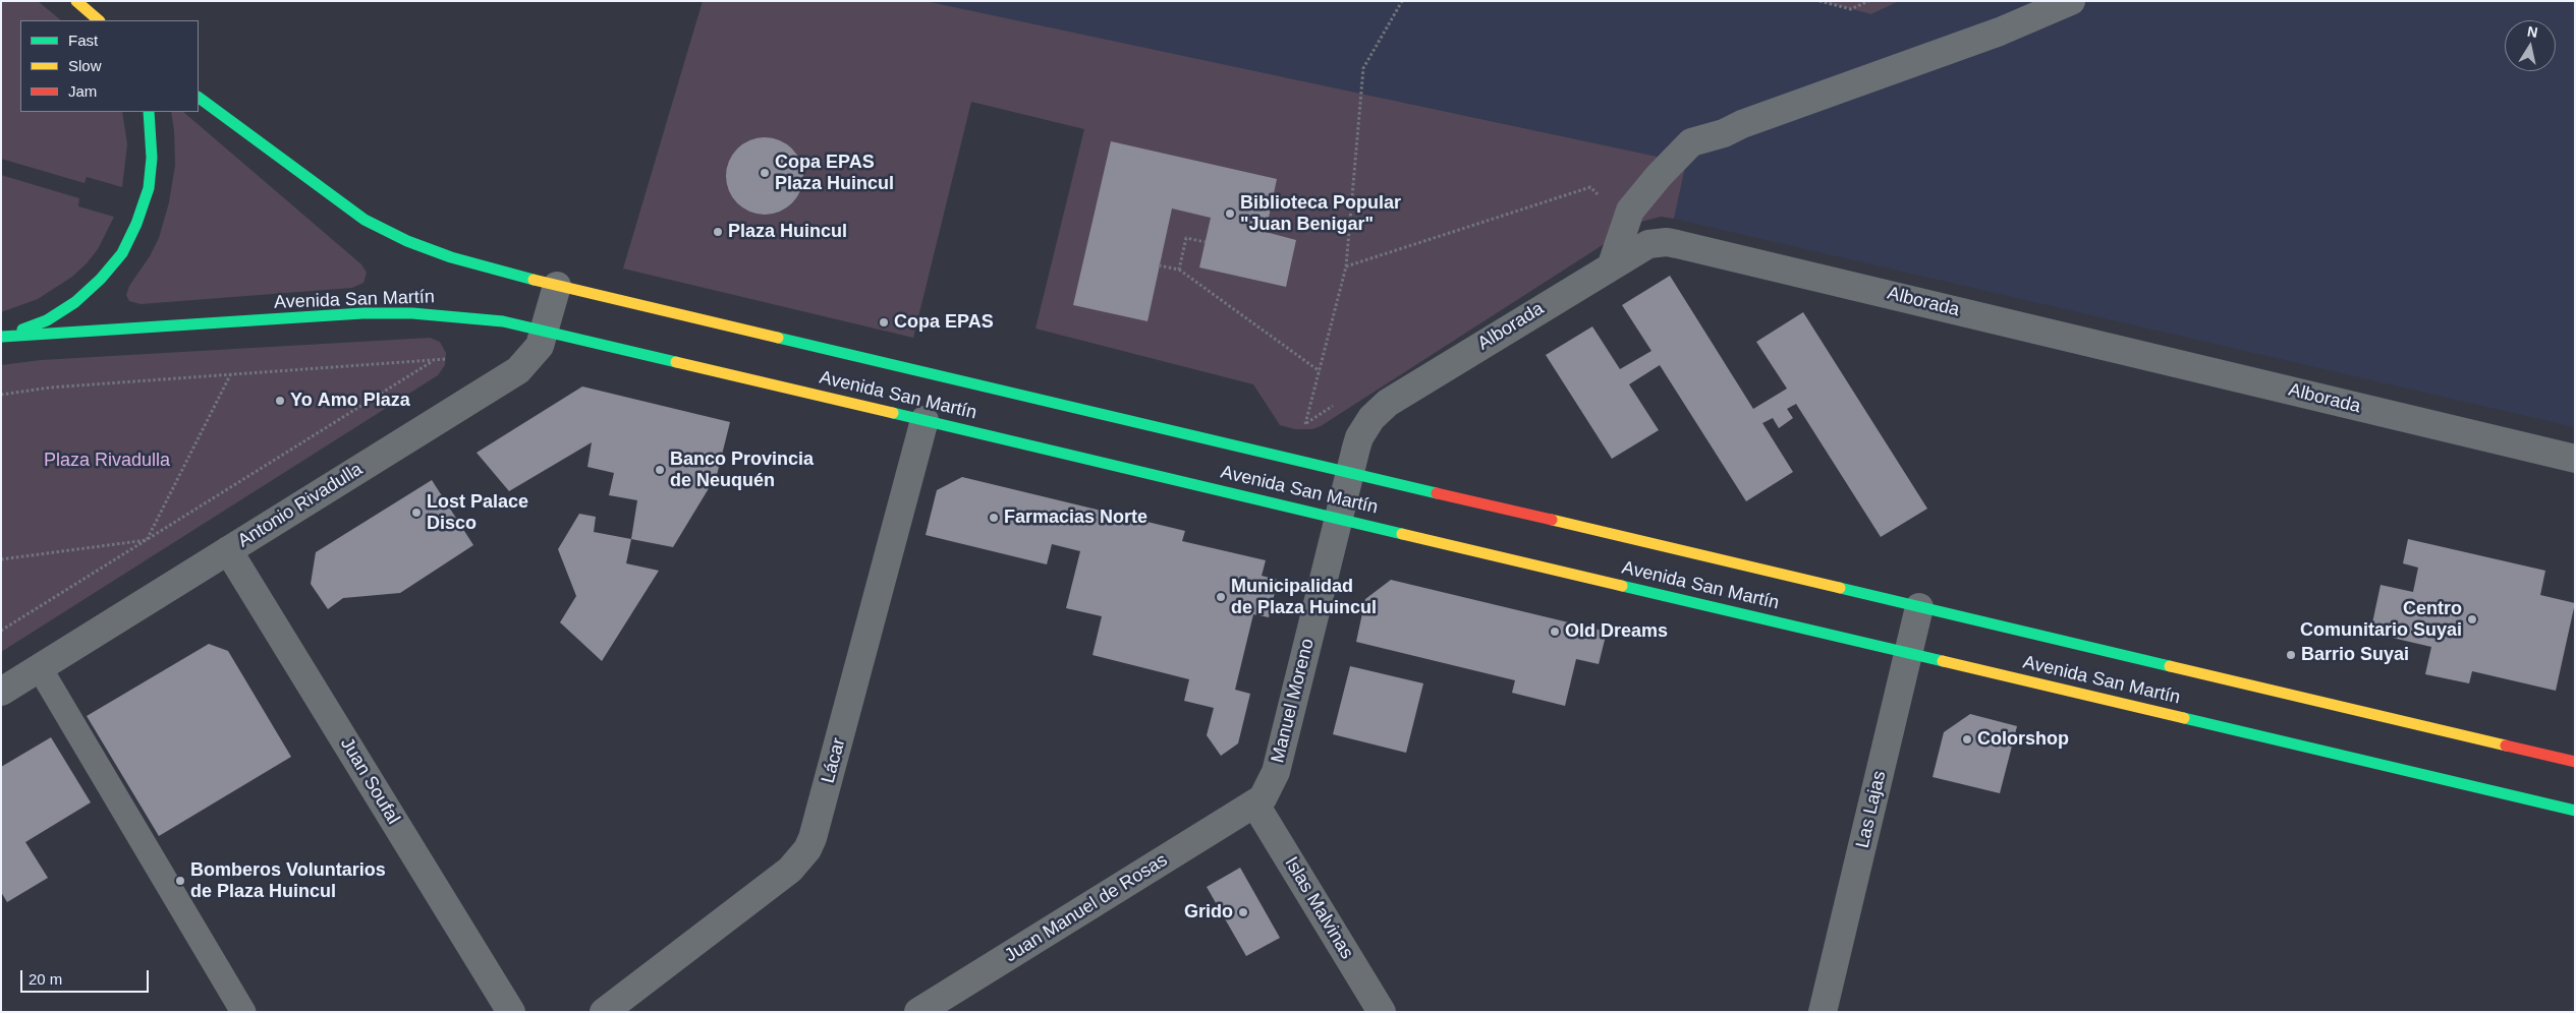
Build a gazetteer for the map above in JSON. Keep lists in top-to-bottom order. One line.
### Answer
{"streets":{"highway":["Avenida San Martín"],"street":["Alborada","Antonio Rivadulla","Manuel Moreno","Lácar","Juan Soufal","Las Lajas","Juan Manuel de Rosas","Islas Malvinas"]},"crossings":[["Avenida San Martín","Alborada"],["Avenida San Martín","Antonio Rivadulla"],["Avenida San Martín","Manuel Moreno"],["Avenida San Martín","Lácar"],["Avenida San Martín","Las Lajas"],["Alborada","Manuel Moreno"],["Antonio Rivadulla","Juan Soufal"],["Manuel Moreno","Juan Manuel de Rosas"],["Manuel Moreno","Islas Malvinas"],["Juan Manuel de Rosas","Islas Malvinas"]],"parks":["Plaza Rivadulla"],"places":["Copa EPAS Plaza Huincul","Biblioteca Popular \"Juan Benigar\"","Plaza Huincul","Copa EPAS","Yo Amo Plaza","Banco Provincia de Neuquén","Lost Palace Disco","Farmacias Norte","Municipalidad de Plaza Huincul","Centro Comunitario Suyai","Old Dreams","Barrio Suyai","Colorshop","Bomberos Voluntarios de Plaza Huincul","Grido"],"legend":["Fast","Slow","Jam"],"scale_bar":"20 m","north":"top"}
